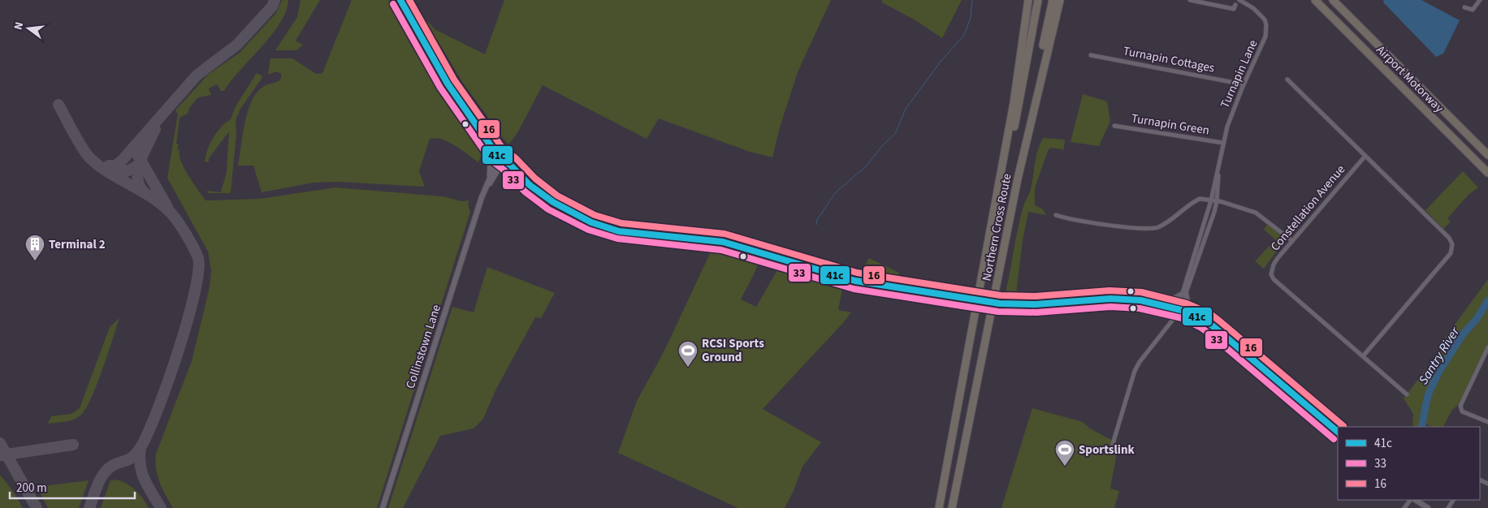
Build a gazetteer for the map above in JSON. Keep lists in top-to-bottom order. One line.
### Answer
{"streets":{"highway":["Airport Motorway","Northern Cross Route"],"main road":["Collinstown Lane"],"street":["Turnapin Cottages","Turnapin Lane","Turnapin Green","Constellation Avenue"]},"crossings":[["Turnapin Cottages","Turnapin Lane"],["Turnapin Lane","Turnapin Green"]],"water":["Santry River"],"places":{"building":["Terminal 2"],"sports":["RCSI Sports Ground","Sportslink"]},"lines":["transit line 41c","transit line 16","transit line 33"],"legend":["41c","33","16"],"scale_bar":"200 m","north":"left"}
